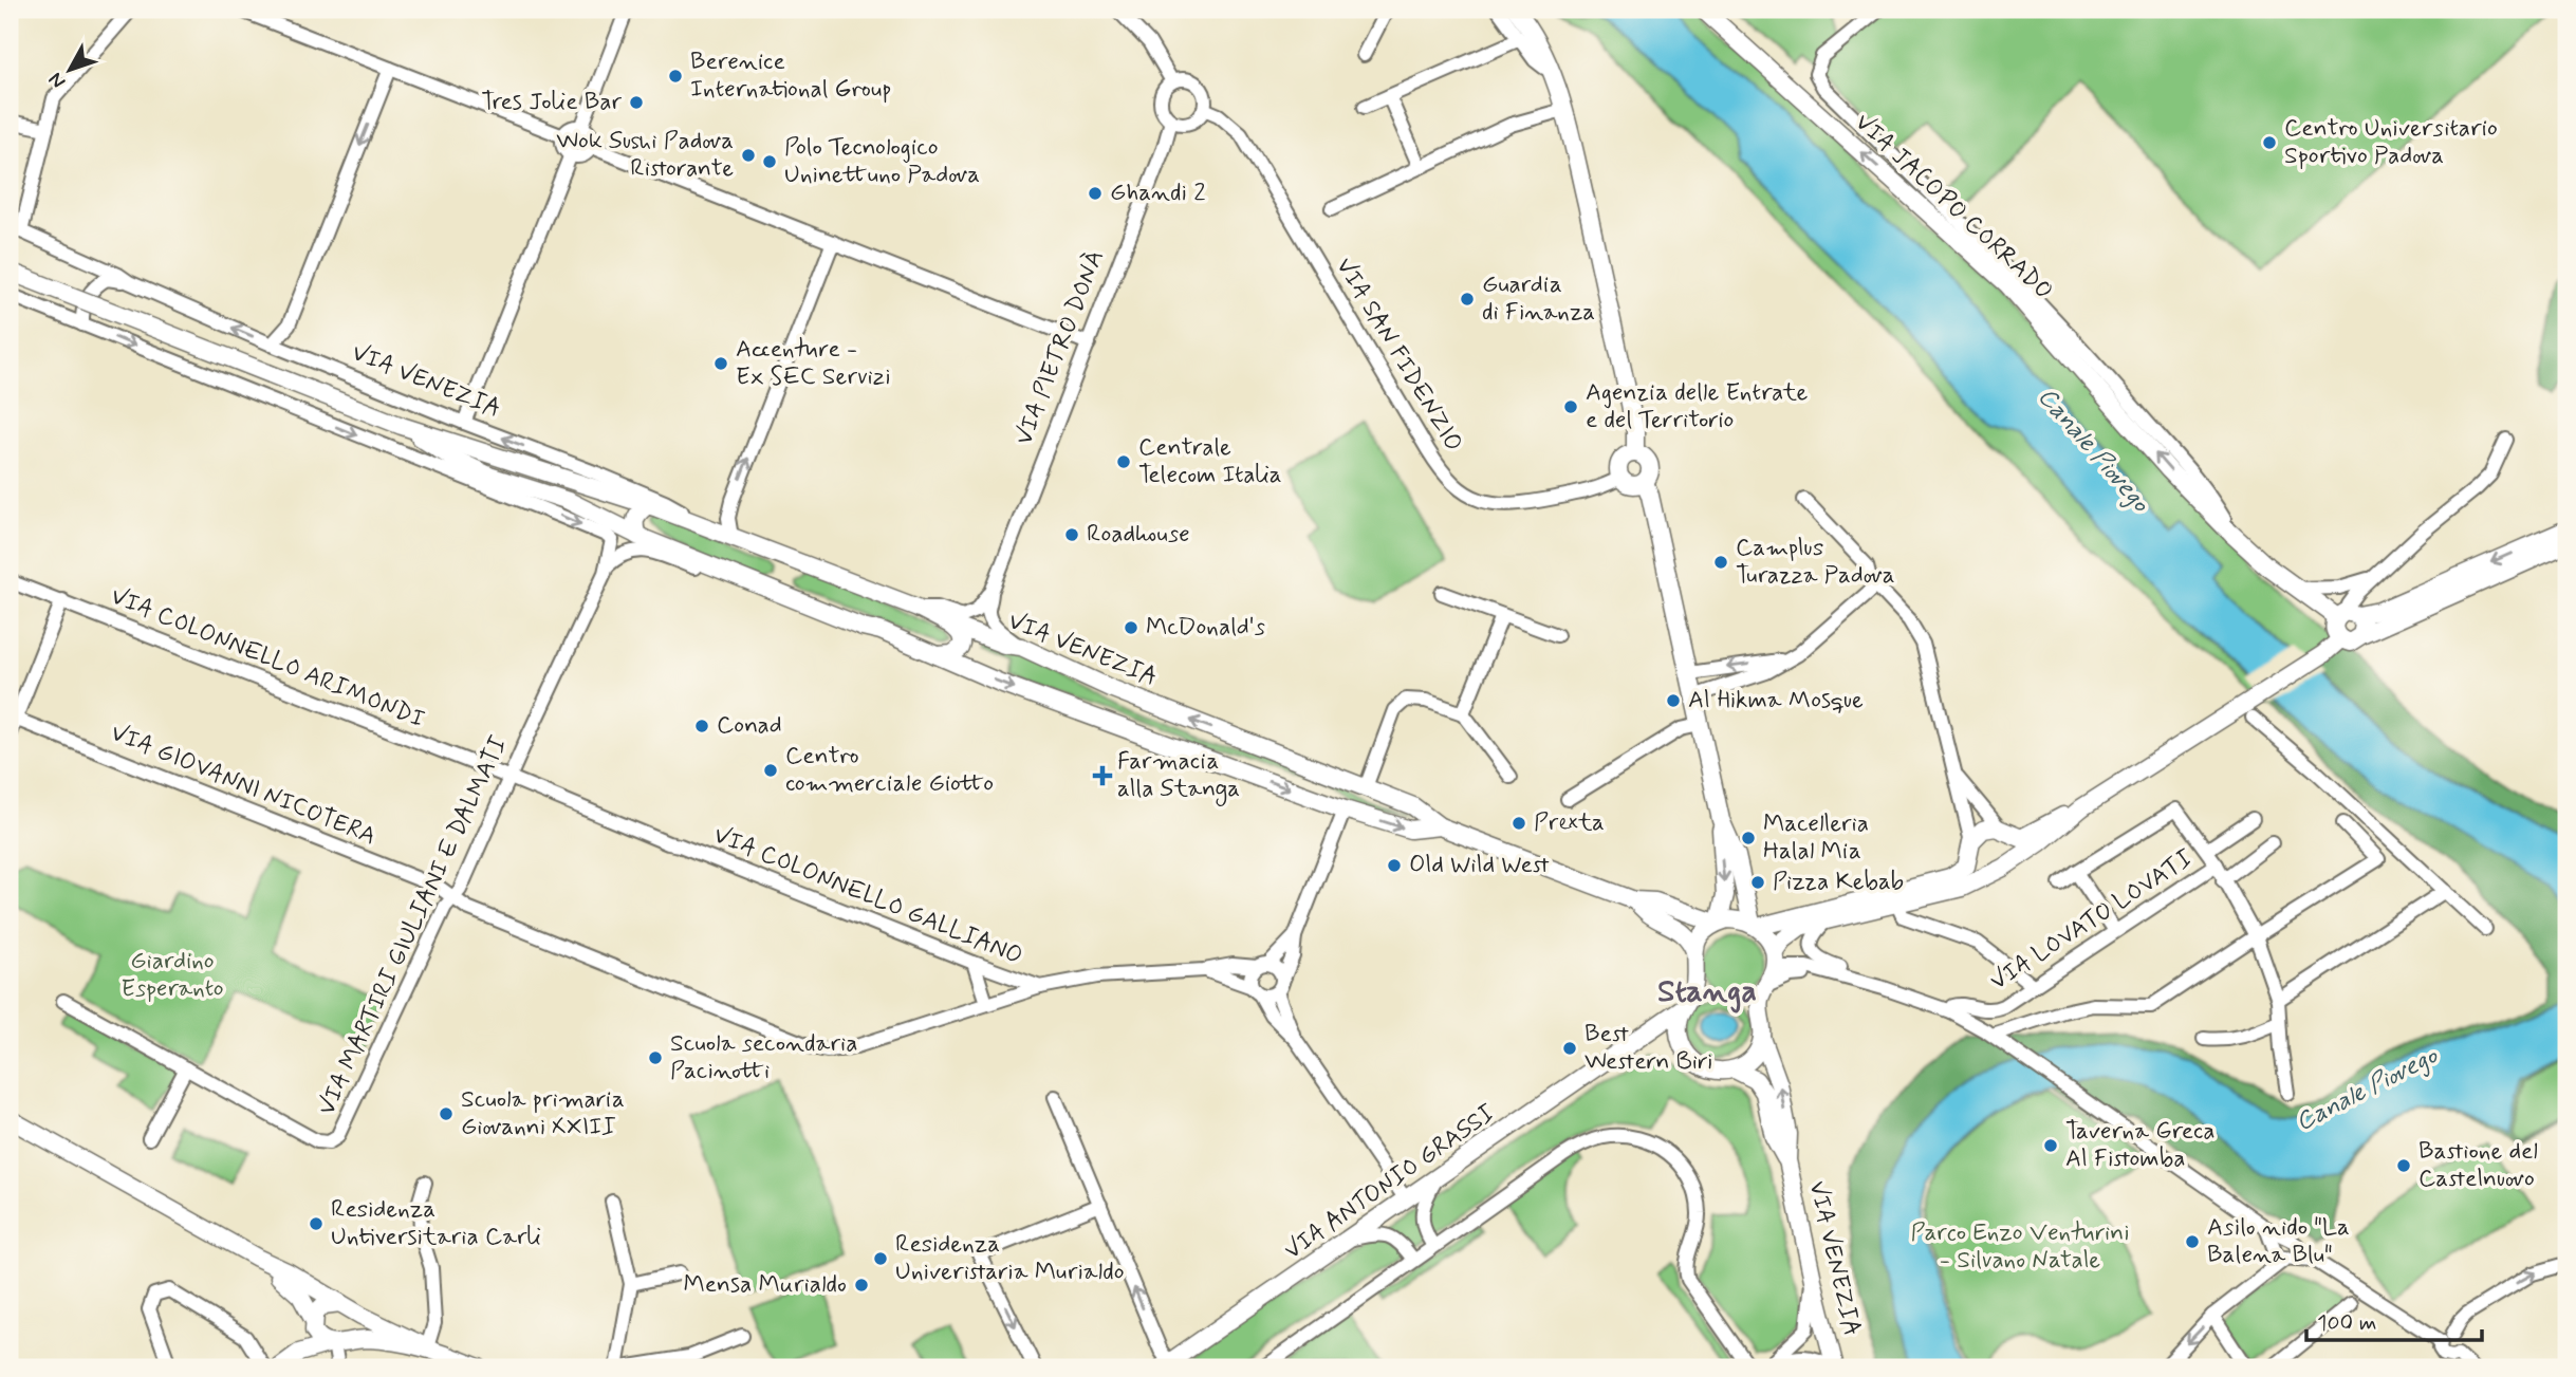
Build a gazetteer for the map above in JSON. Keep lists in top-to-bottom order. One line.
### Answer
{"streets":{"main road":["VIA JACOPO CORRADO","VIA VENEZIA","VIA ANTONIO GRASSI"],"street":["VIA PIETRO DONÀ","VIA SAN FIDENZIO","VIA COLONNELLO ARIMONDI","VIA GIOVANNI NICOTERA","VIA COLONNELLO GALLIANO","VIA LOVATO LOVATI","VIA MARTIRI GIULIANI E DALMATI"]},"crossings":[["VIA PIETRO DONÀ","VIA SAN FIDENZIO"],["VIA PIETRO DONÀ","VIA VENEZIA"],["VIA VENEZIA","VIA MARTIRI GIULIANI E DALMATI"],["VIA COLONNELLO ARIMONDI","VIA COLONNELLO GALLIANO"],["VIA COLONNELLO ARIMONDI","VIA MARTIRI GIULIANI E DALMATI"],["VIA GIOVANNI NICOTERA","VIA COLONNELLO GALLIANO"],["VIA GIOVANNI NICOTERA","VIA MARTIRI GIULIANI E DALMATI"],["VIA COLONNELLO GALLIANO","VIA MARTIRI GIULIANI E DALMATI"]],"one_way":["VIA JACOPO CORRADO"],"districts":["Stanga"],"water":["Canale Piovego"],"parks":["Giardino Esperanto","Parco Enzo Venturini - Silvano Natale"],"places":{"other":["Berenice International Group","Tres Jolie Bar","Centro Universitario Sportivo Padova","Wok Sushi Padova Ristorante","Polo Tecnologico Uninettuno Padova","Ghandi 2","Guardia di Finanza","Accenture - Ex SEC Servizi","Agenzia delle Entrate e del Territorio","Centrale Telecom Italia","Roadhouse","Camplus Turazza Padova","McDonald's","Al Hikma Mosque","Conad","Centro commerciale Giotto","Prexta","Macelleria Halal Mia","Old Wild West","Pizza Kebab","Best Western Biri","Scuola secondaria Pacinotti","Scuola primaria Giovanni XXIII","Taverna Greca Al Fistomba","Bastione del Castelnuovo","Residenza Untiversitaria Carli","Asilo nido \"La Balena Blu\"","Residenza Univeristaria Murialdo","Mensa Murialdo"],"health":["Farmacia alla Stanga"]},"scale_bar":"100 m","north":"bottom left"}
